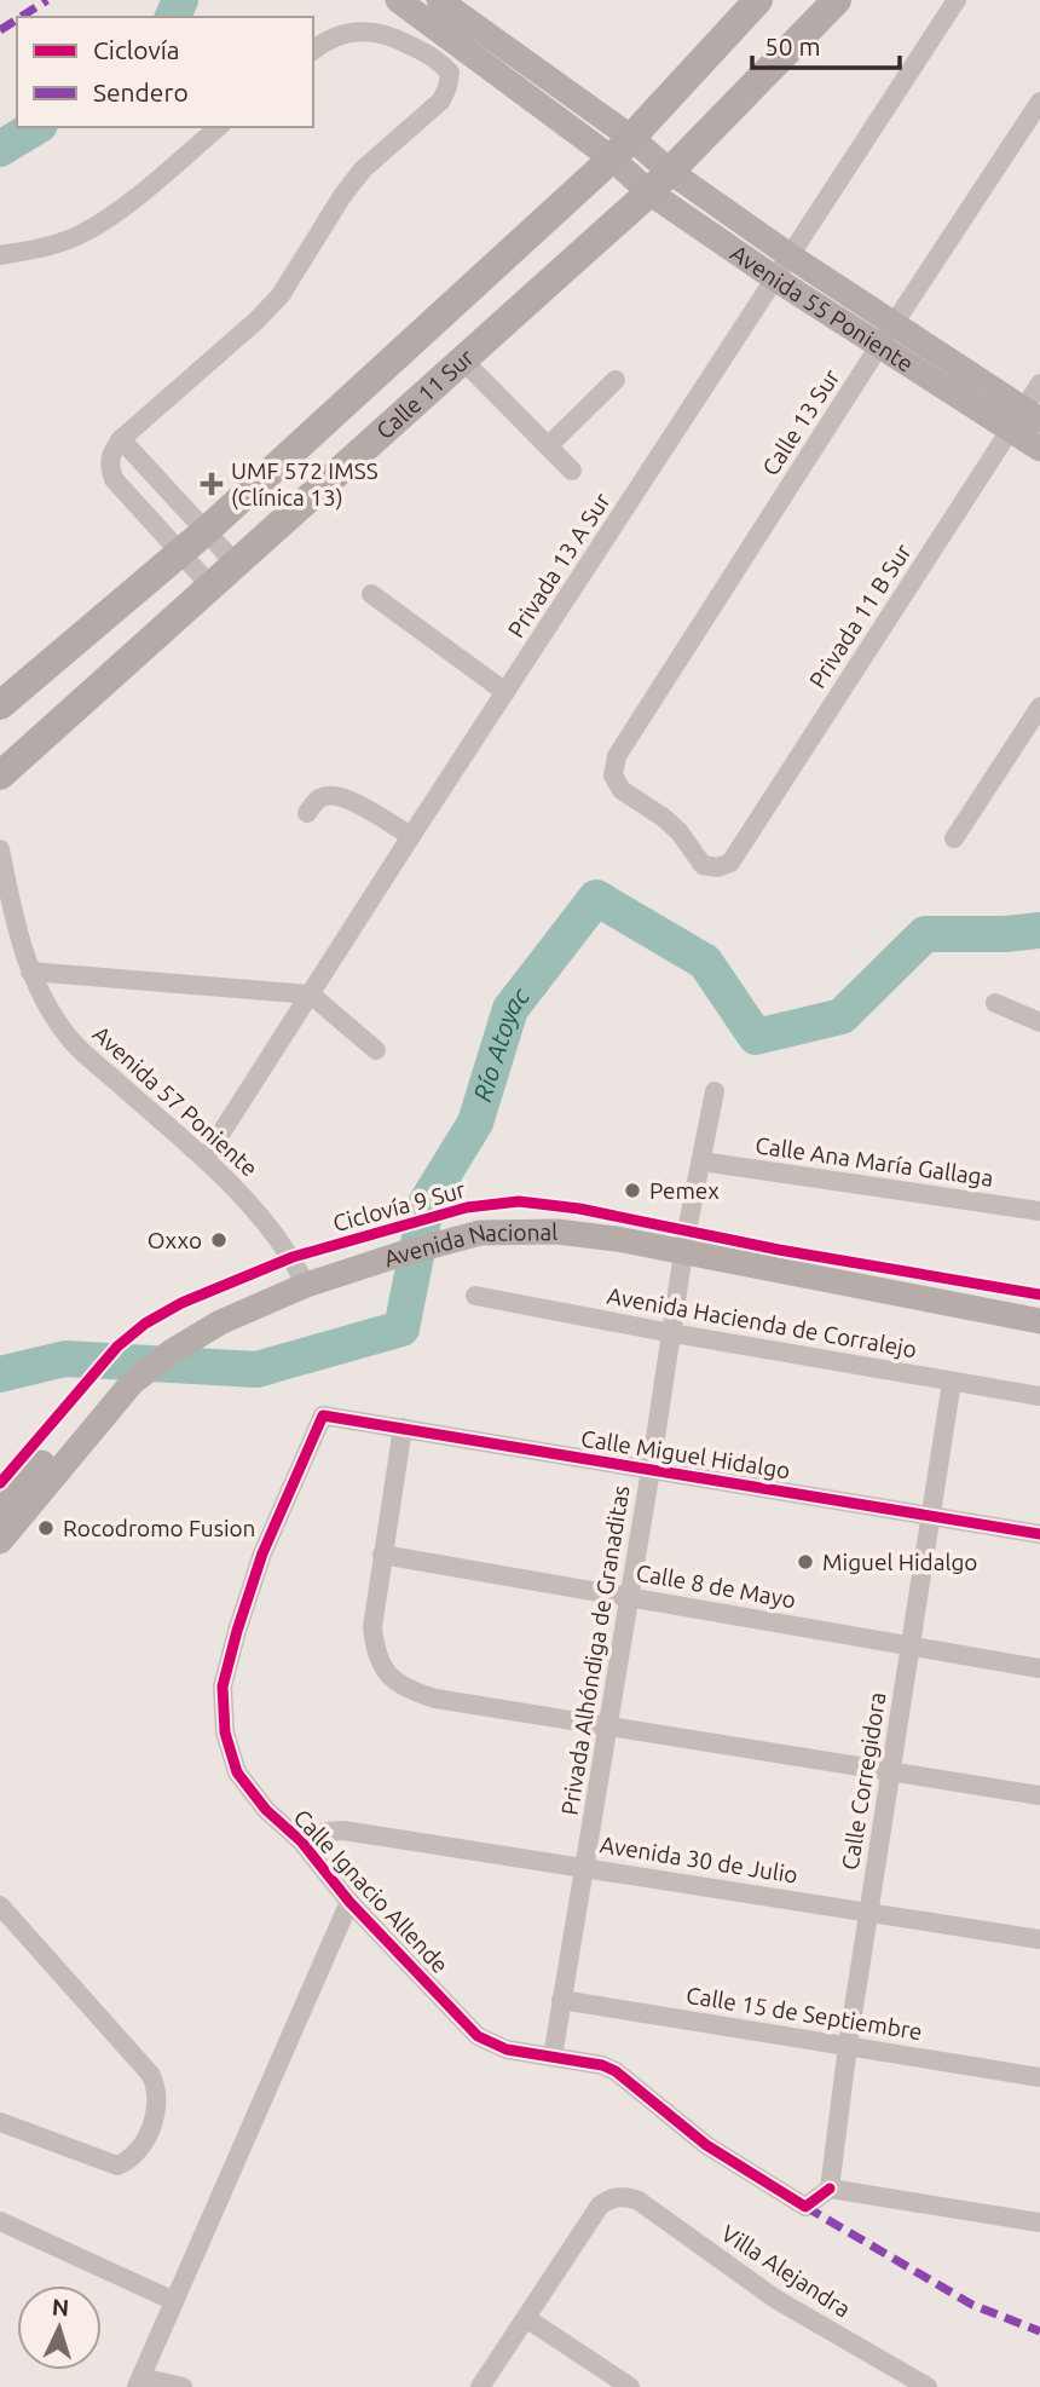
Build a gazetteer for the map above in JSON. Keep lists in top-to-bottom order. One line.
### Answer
{"streets":{"main road":["Avenida 55 Poniente","Calle 11 Sur","Avenida Nacional"],"street":["Calle 13 Sur","Privada 13 A Sur","Privada 11 B Sur","Avenida 57 Poniente","Calle Ana María Gallaga","Avenida Hacienda de Corralejo","Calle Miguel Hidalgo","Calle 8 de Mayo","Privada Alhóndiga de Granaditas","Calle Corregidora","Avenida 30 de Julio","Calle Ignacio Allende","Calle 15 de Septiembre","Villa Alejandra"],"cycle path":["Ciclovía 9 Sur"]},"crossings":[["Avenida 55 Poniente","Calle 11 Sur"],["Avenida 55 Poniente","Calle 13 Sur"],["Avenida 55 Poniente","Privada 13 A Sur"],["Avenida 55 Poniente","Privada 11 B Sur"],["Calle 13 Sur","Privada 11 B Sur"],["Privada 13 A Sur","Avenida 57 Poniente"],["Avenida 57 Poniente","Avenida Nacional"],["Calle Ana María Gallaga","Privada Alhóndiga de Granaditas"],["Avenida Nacional","Privada Alhóndiga de Granaditas"],["Avenida Hacienda de Corralejo","Privada Alhóndiga de Granaditas"],["Avenida Hacienda de Corralejo","Calle Corregidora"],["Calle Miguel Hidalgo","Privada Alhóndiga de Granaditas"],["Calle Miguel Hidalgo","Calle Corregidora"],["Calle Miguel Hidalgo","Calle Ignacio Allende"],["Calle 8 de Mayo","Privada Alhóndiga de Granaditas"],["Calle 8 de Mayo","Calle Corregidora"],["Privada Alhóndiga de Granaditas","Avenida 30 de Julio"],["Privada Alhóndiga de Granaditas","Calle Ignacio Allende"],["Privada Alhóndiga de Granaditas","Calle 15 de Septiembre"],["Calle Corregidora","Avenida 30 de Julio"],["Calle Corregidora","Calle Ignacio Allende"],["Calle Corregidora","Calle 15 de Septiembre"],["Avenida 30 de Julio","Calle Ignacio Allende"]],"water":["Río Atoyac"],"places":{"health":["UMF 572 IMSS (Clínica 13)"],"other":["Pemex","Oxxo","Rocodromo Fusion","Miguel Hidalgo"]},"legend":["Ciclovía","Sendero"],"scale_bar":"50 m","north":"top"}
